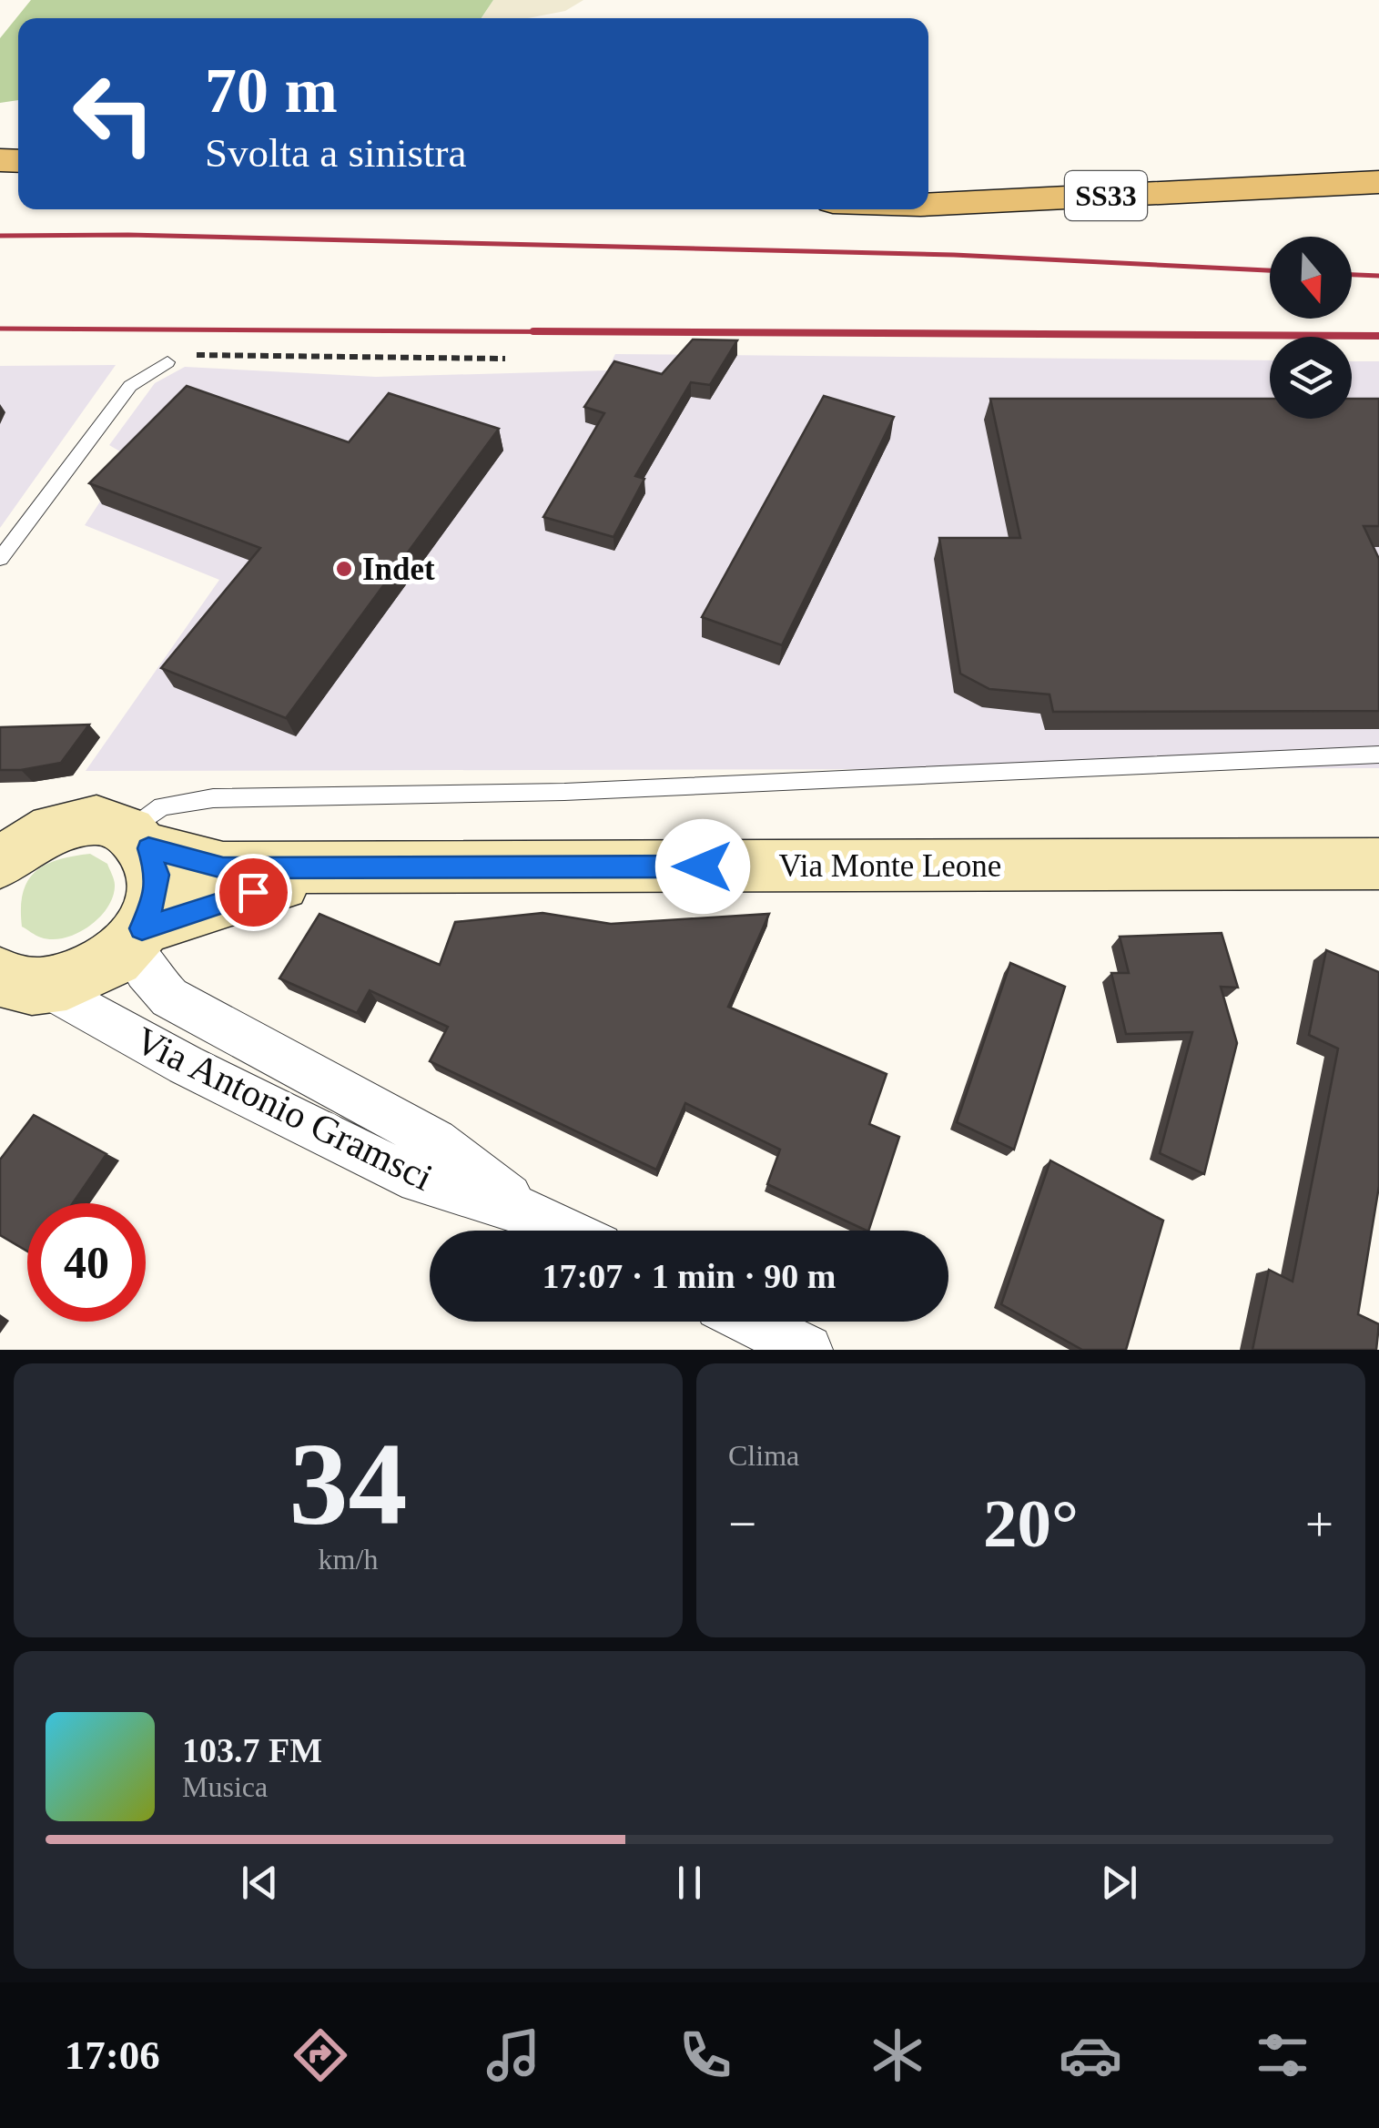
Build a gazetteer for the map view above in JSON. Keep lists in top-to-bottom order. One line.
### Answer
{"streets":{"main road":["SS33"],"street":["Via Monte Leone","Via Antonio Gramsci"]},"crossings":[["Via Monte Leone","Via Antonio Gramsci"]],"places":["Indet"],"north":"bottom","page":{"turn":["70 m","Svolta a sinistra"],"limit":"40","trip":"17:07 · 1 min · 90 m","tile":[["34","km/h"],"Clima"],"heat":["−","20°","+"],"song":["103.7 FM","Musica"],"tabs":"17:06"}}
